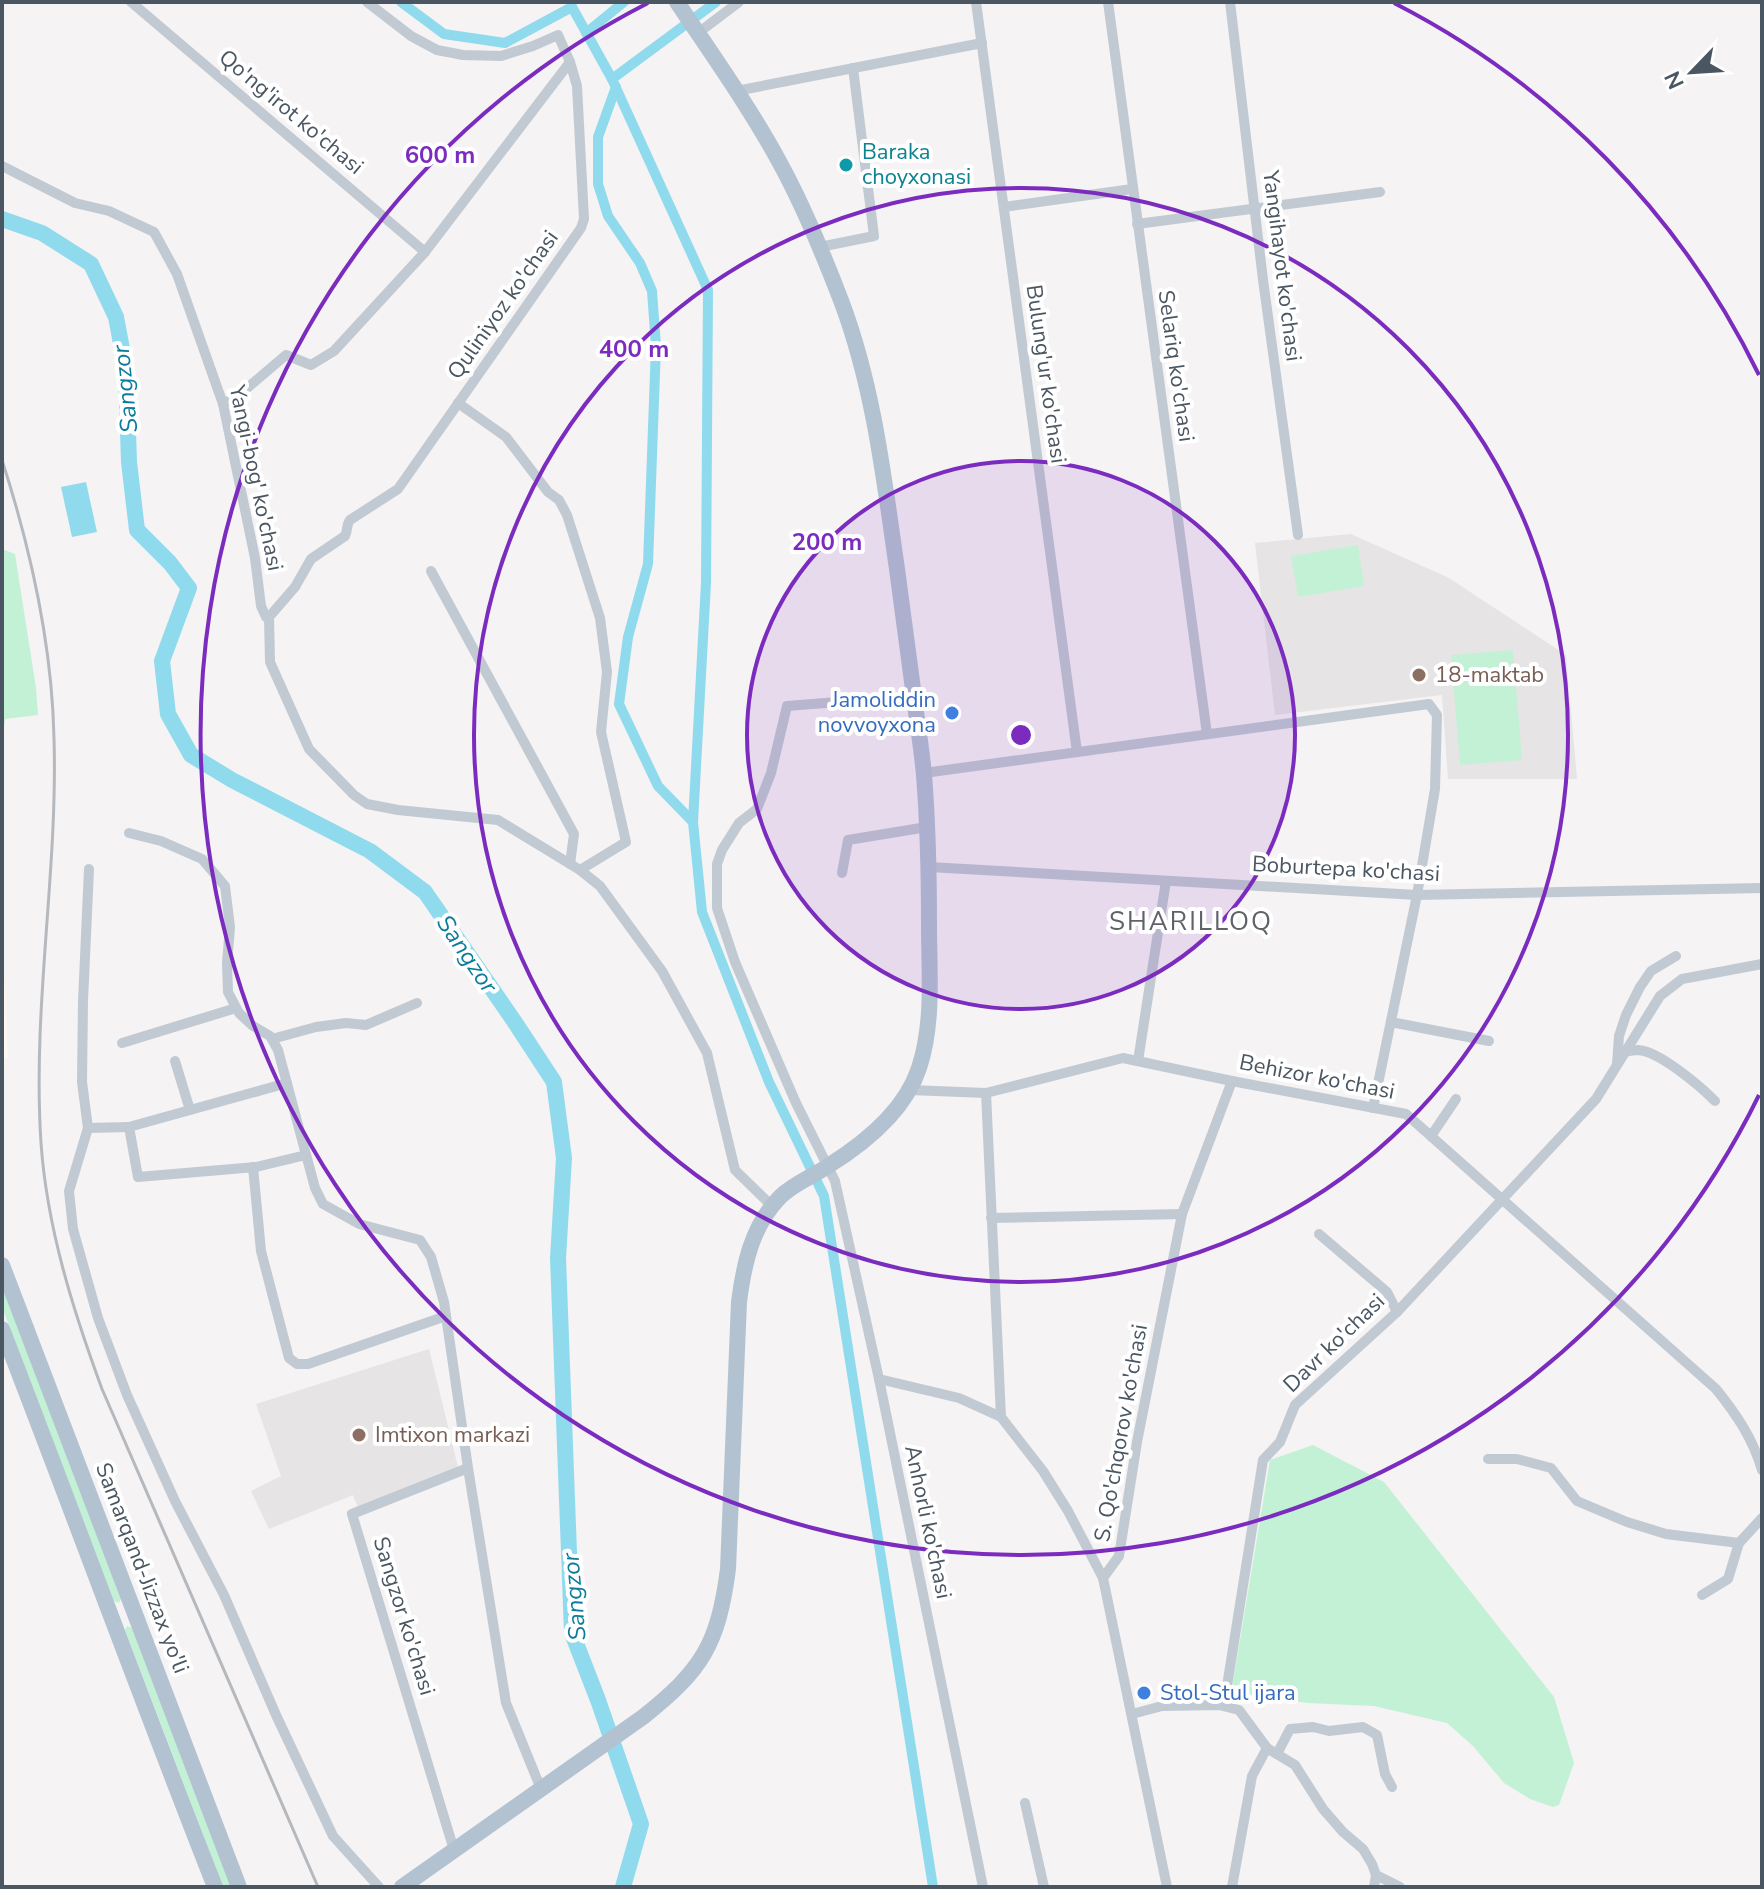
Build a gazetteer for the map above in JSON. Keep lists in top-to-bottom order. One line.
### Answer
{"streets":{"main road":["Samarqand-Jizzax yo'li"],"street":["Qo'ng'irot ko'chasi","Yangihayot ko'chasi","Quliniyoz ko'chasi","Selariq ko'chasi","Bulung'ur ko'chasi","Yangi-bog' ko'chasi","Boburtepa ko'chasi","Behizor ko'chasi","Davr ko'chasi","S. Qo'chqorov ko'chasi","Anhorli ko'chasi","Sangzor ko'chasi"]},"crossings":[["Quliniyoz ko'chasi","Yangi-bog' ko'chasi"],["Behizor ko'chasi","Davr ko'chasi"],["Behizor ko'chasi","S. Qo'chqorov ko'chasi"]],"districts":["SHARILLOQ"],"water":["Sangzor"],"places":["Baraka choyxonasi","18-maktab","Jamoliddin novvoyxona","Imtixon markazi","Stol-Stul ijara"],"north":"bottom left","rings":["600 m","400 m","200 m"]}
